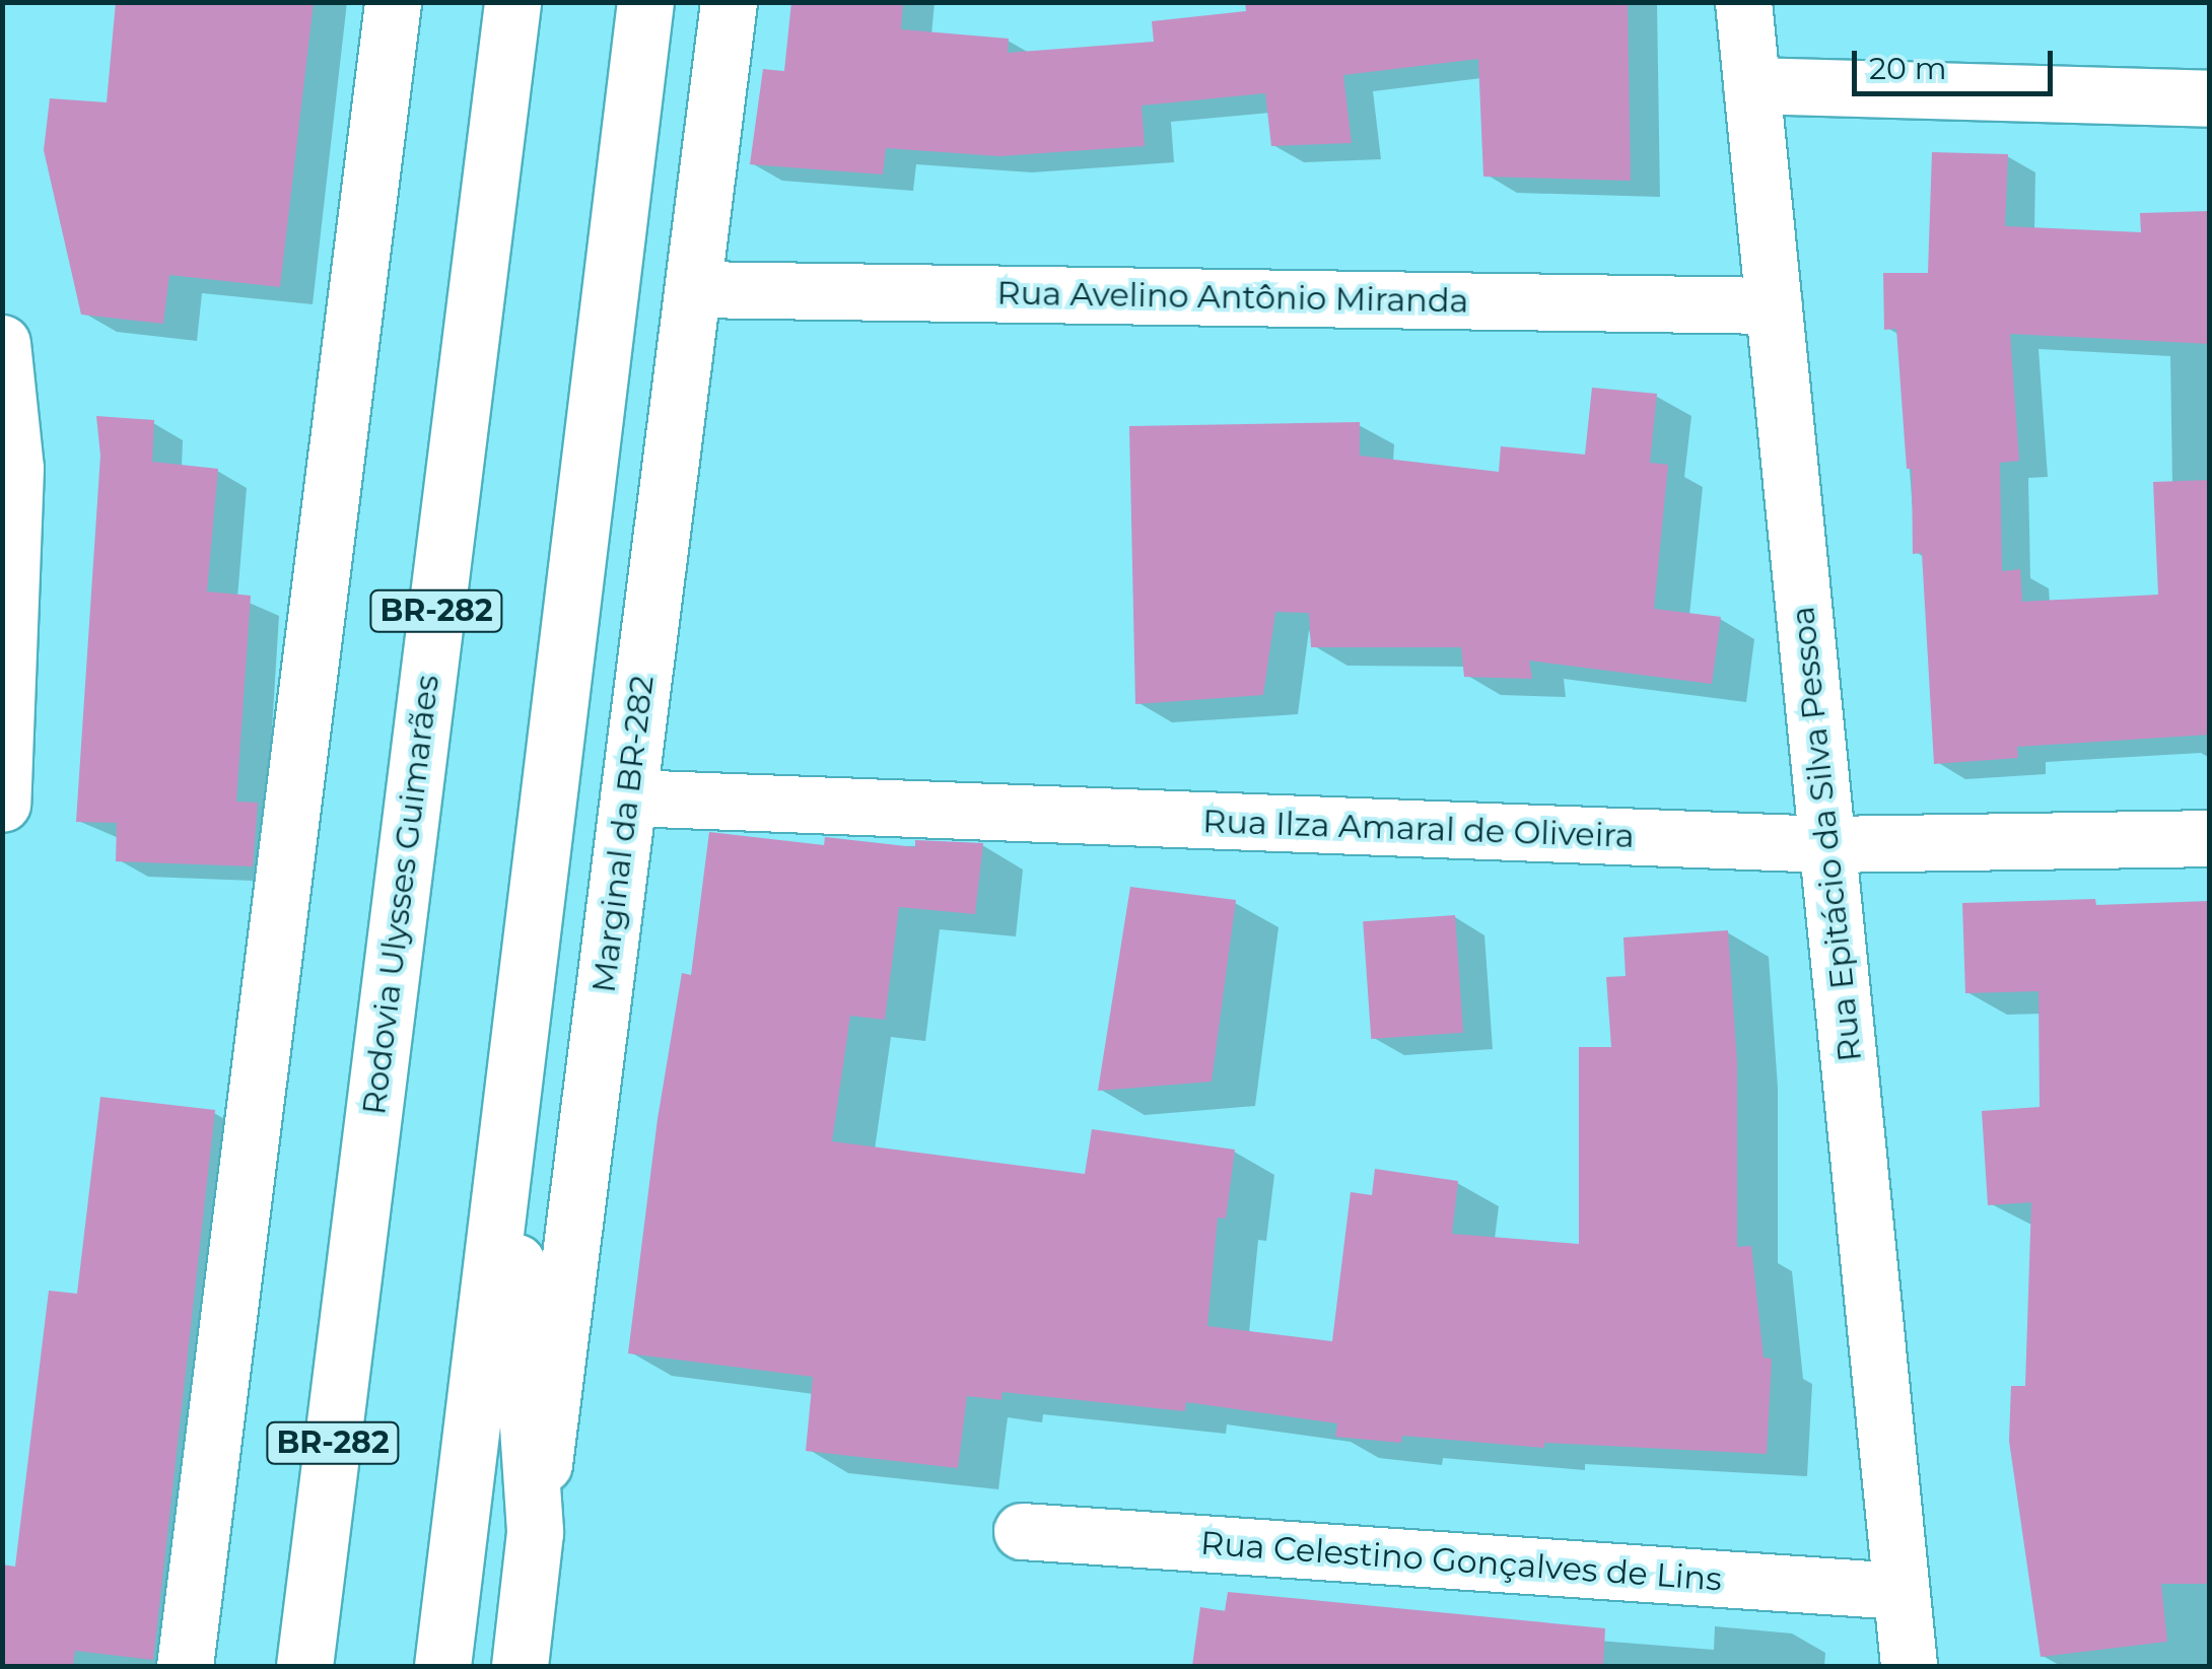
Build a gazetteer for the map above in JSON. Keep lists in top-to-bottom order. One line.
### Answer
{"streets":{"main road":["Rua Avelino Antônio Miranda","BR-282","Rua Ilza Amaral de Oliveira","Marginal da BR-282","Rua Epitácio da Silva Pessoa","Rodovia Ulysses Guimarães","Rua Celestino Gonçalves de Lins"]},"crossings":[["Rua Avelino Antônio Miranda","Marginal da BR-282"],["Rua Avelino Antônio Miranda","Rua Epitácio da Silva Pessoa"],["Rua Ilza Amaral de Oliveira","Marginal da BR-282"],["Rua Ilza Amaral de Oliveira","Rua Epitácio da Silva Pessoa"],["Rua Epitácio da Silva Pessoa","Rua Celestino Gonçalves de Lins"]],"scale_bar":"20 m"}
